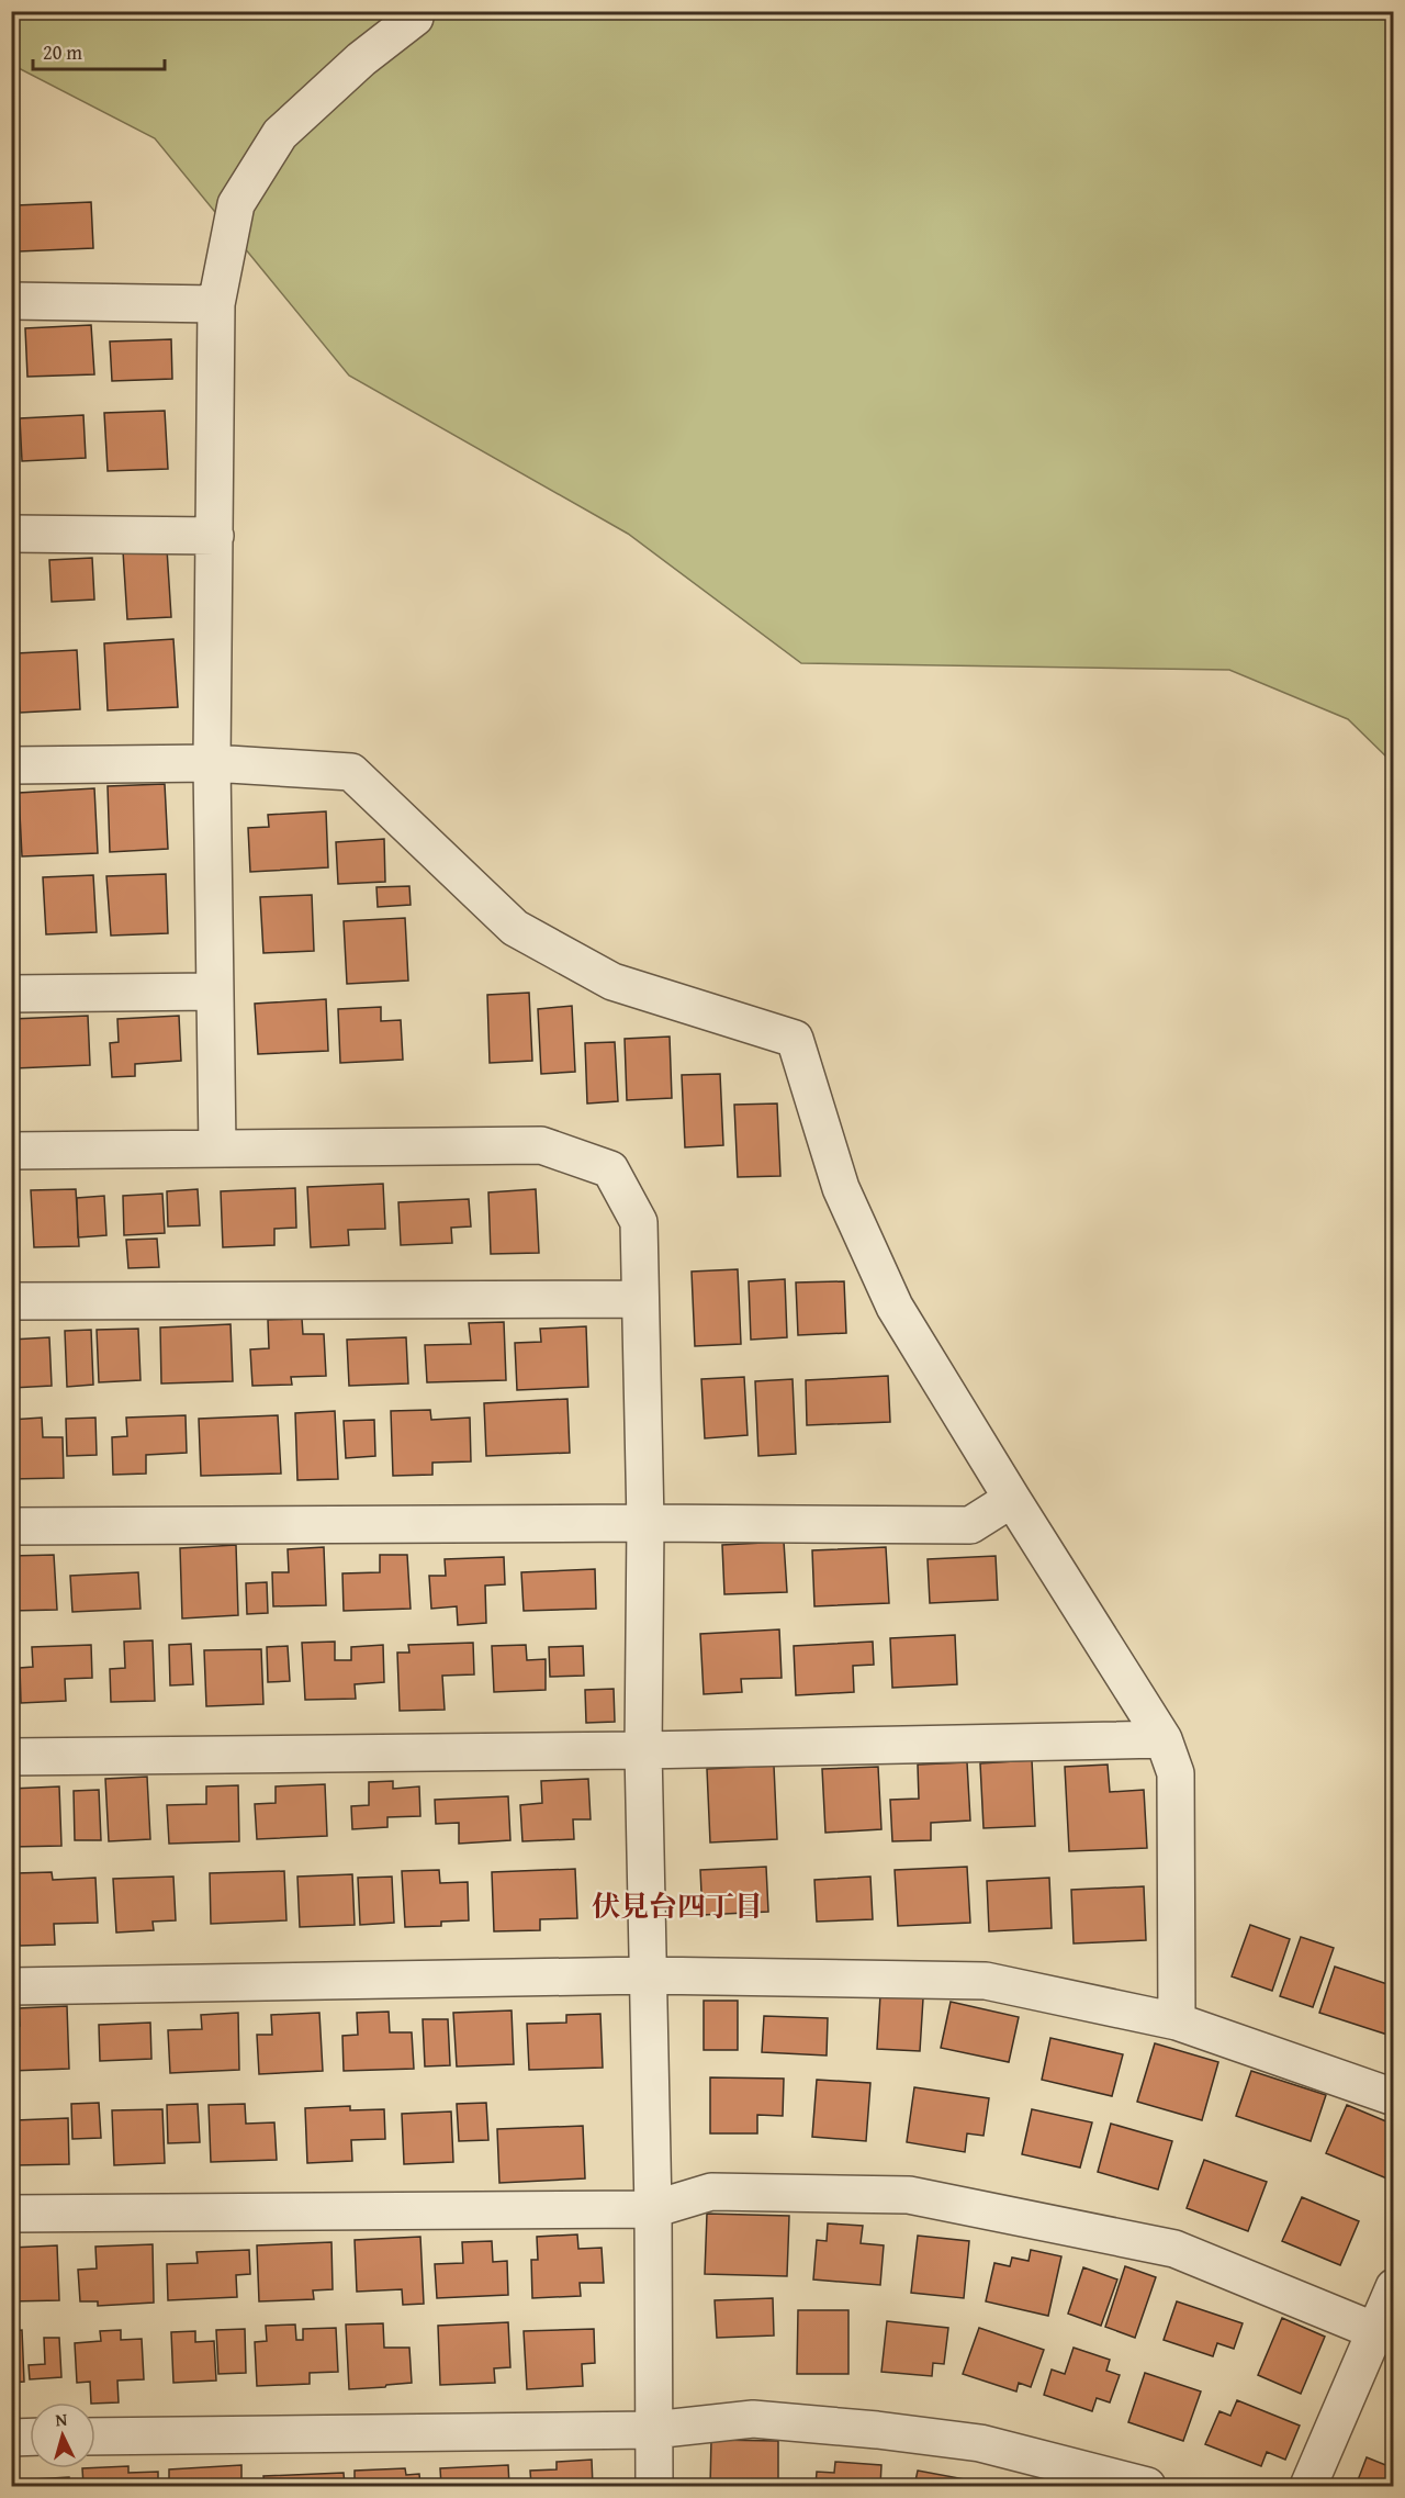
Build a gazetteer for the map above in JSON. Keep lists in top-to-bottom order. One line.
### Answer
{"districts":["伏見台四丁目"],"scale_bar":"20 m","north":"top"}
